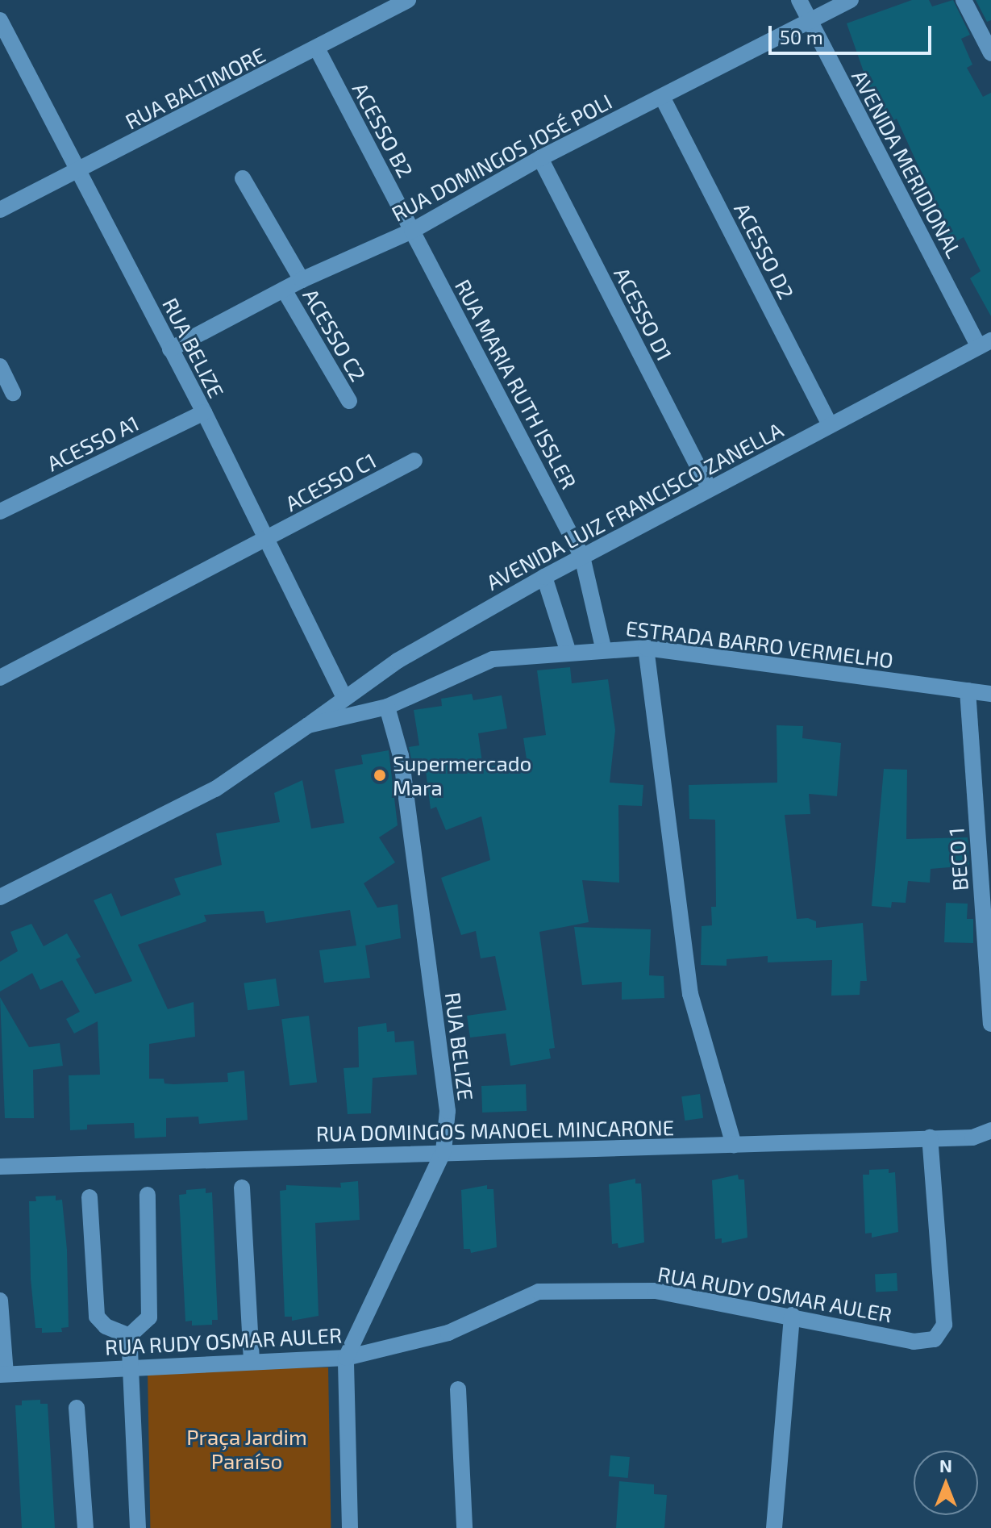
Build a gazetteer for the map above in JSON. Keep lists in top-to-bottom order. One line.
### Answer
{"streets":{"street":["RUA BALTIMORE","ACESSO B2","RUA DOMINGOS JOSÉ POLI","AVENIDA MERIDIONAL","ACESSO D2","ACESSO D1","ACESSO C2","RUA BELIZE","RUA MARIA RUTH ISSLER","ACESSO A1","ACESSO C1","AVENIDA LUIZ FRANCISCO ZANELLA","ESTRADA BARRO VERMELHO","BECO 1","RUA DOMINGOS MANOEL MINCARONE","RUA RUDY OSMAR AULER"]},"crossings":[["RUA BALTIMORE","ACESSO B2"],["RUA BALTIMORE","RUA BELIZE"],["ACESSO B2","RUA DOMINGOS JOSÉ POLI"],["ACESSO B2","RUA MARIA RUTH ISSLER"],["RUA DOMINGOS JOSÉ POLI","AVENIDA MERIDIONAL"],["RUA DOMINGOS JOSÉ POLI","ACESSO D2"],["RUA DOMINGOS JOSÉ POLI","ACESSO D1"],["RUA DOMINGOS JOSÉ POLI","ACESSO C2"],["RUA DOMINGOS JOSÉ POLI","RUA BELIZE"],["RUA DOMINGOS JOSÉ POLI","RUA MARIA RUTH ISSLER"],["AVENIDA MERIDIONAL","AVENIDA LUIZ FRANCISCO ZANELLA"],["ACESSO D2","AVENIDA LUIZ FRANCISCO ZANELLA"],["ACESSO D1","AVENIDA LUIZ FRANCISCO ZANELLA"],["RUA BELIZE","ACESSO A1"],["RUA BELIZE","ACESSO C1"],["RUA BELIZE","AVENIDA LUIZ FRANCISCO ZANELLA"],["RUA BELIZE","ESTRADA BARRO VERMELHO"],["RUA BELIZE","RUA DOMINGOS MANOEL MINCARONE"],["RUA BELIZE","RUA RUDY OSMAR AULER"],["RUA MARIA RUTH ISSLER","AVENIDA LUIZ FRANCISCO ZANELLA"],["RUA MARIA RUTH ISSLER","ESTRADA BARRO VERMELHO"],["AVENIDA LUIZ FRANCISCO ZANELLA","ESTRADA BARRO VERMELHO"],["ESTRADA BARRO VERMELHO","BECO 1"],["RUA DOMINGOS MANOEL MINCARONE","RUA RUDY OSMAR AULER"]],"parks":["Praça Jardim Paraíso"],"places":["Supermercado Mara"],"scale_bar":"50 m","north":"top"}
